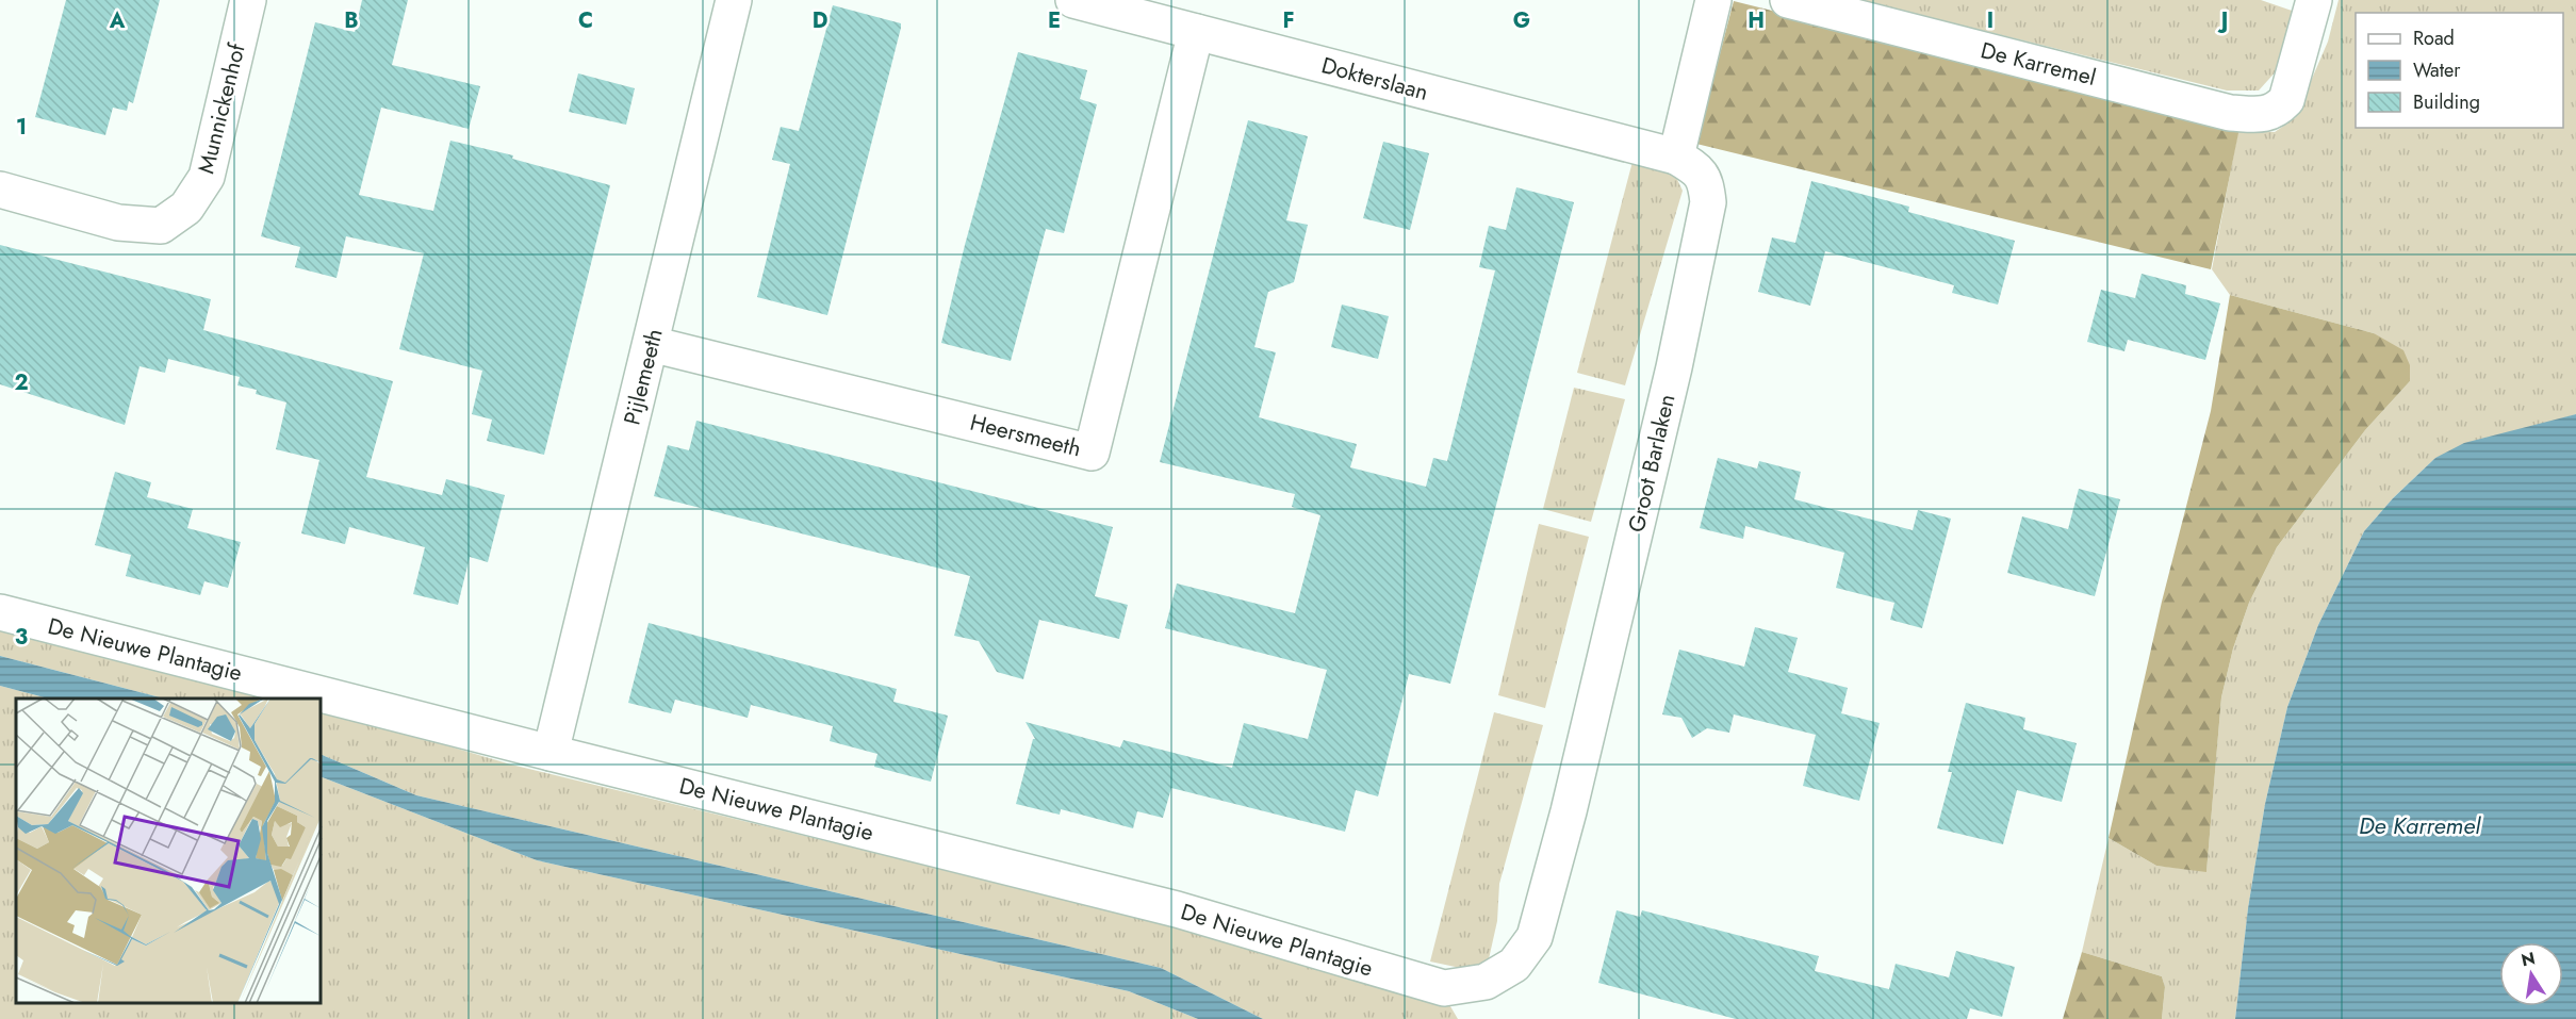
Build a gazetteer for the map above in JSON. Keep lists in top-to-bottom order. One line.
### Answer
{"streets":{"street":["De Karremel","Dokterslaan","Munnickenhof","Pijlemeeth","Heersmeeth","Groot Barlaken","De Nieuwe Plantagie"]},"crossings":[["Dokterslaan","Heersmeeth"],["Dokterslaan","Groot Barlaken"],["Pijlemeeth","Heersmeeth"],["Pijlemeeth","De Nieuwe Plantagie"],["Groot Barlaken","De Nieuwe Plantagie"]],"water":["De Karremel"],"legend":["Road","Water","Building"],"north":"top","grid":{"columns":["A","B","C","D","E","F","G","H","I","J"],"rows":["1","2","3"]}}
